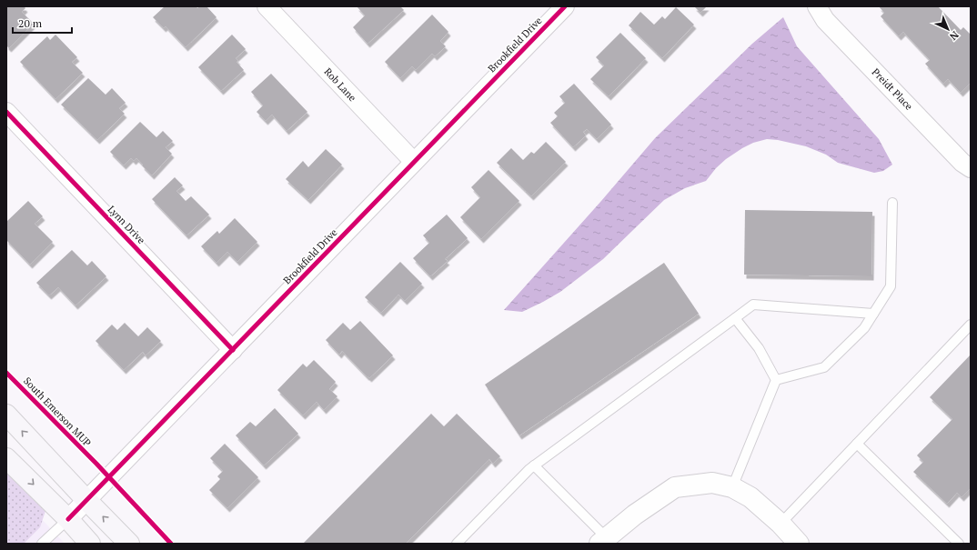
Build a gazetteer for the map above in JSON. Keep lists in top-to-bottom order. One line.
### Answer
{"streets":{"street":["Brookfield Drive","Rob Lane","Preidt Place","Lynn Drive"],"cycle path":["South Emerson MUP"]},"crossings":[["Brookfield Drive","Rob Lane"],["Brookfield Drive","Lynn Drive"]],"scale_bar":"20 m","north":"bottom right"}
